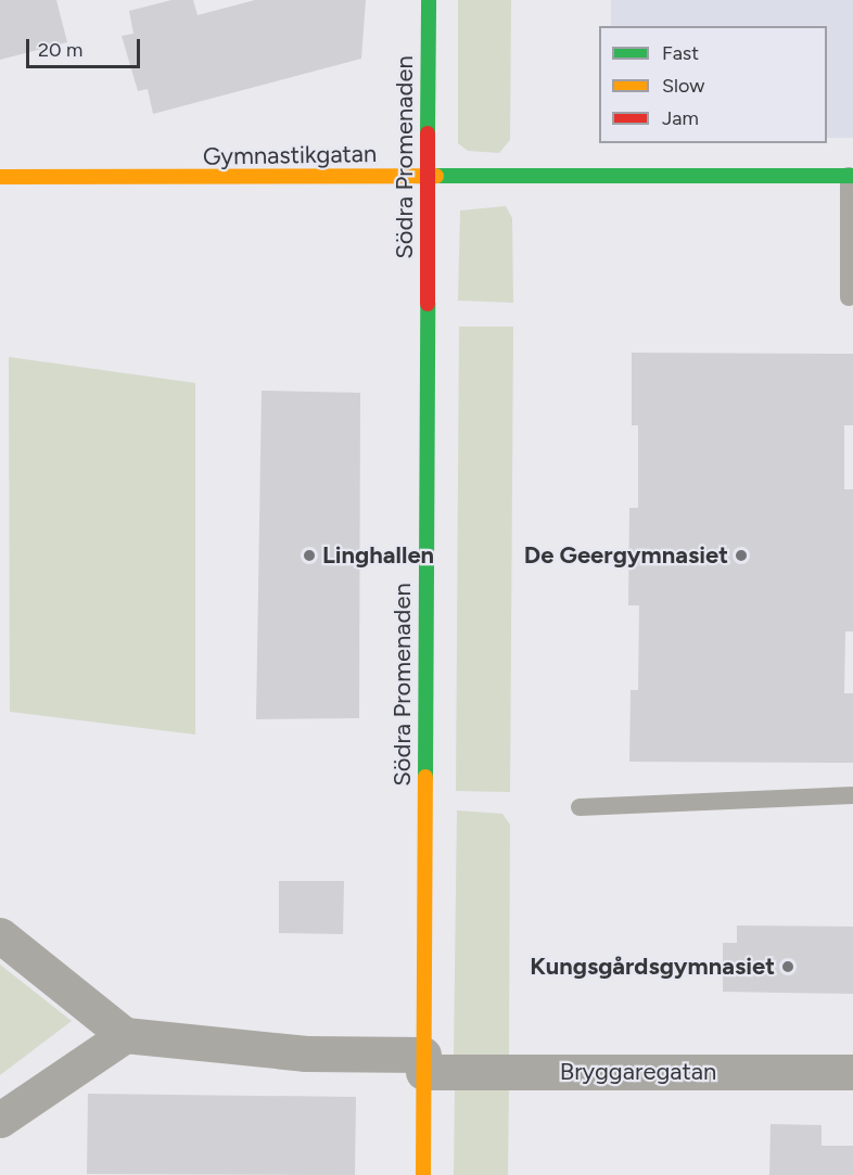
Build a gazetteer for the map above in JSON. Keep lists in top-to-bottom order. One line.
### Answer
{"streets":{"main road":["Gymnastikgatan","Södra Promenaden"],"street":["Bryggaregatan"]},"crossings":[["Gymnastikgatan","Södra Promenaden"],["Södra Promenaden","Bryggaregatan"]],"places":["Linghallen","De Geergymnasiet","Kungsgårdsgymnasiet"],"legend":["Fast","Slow","Jam"],"scale_bar":"20 m"}
